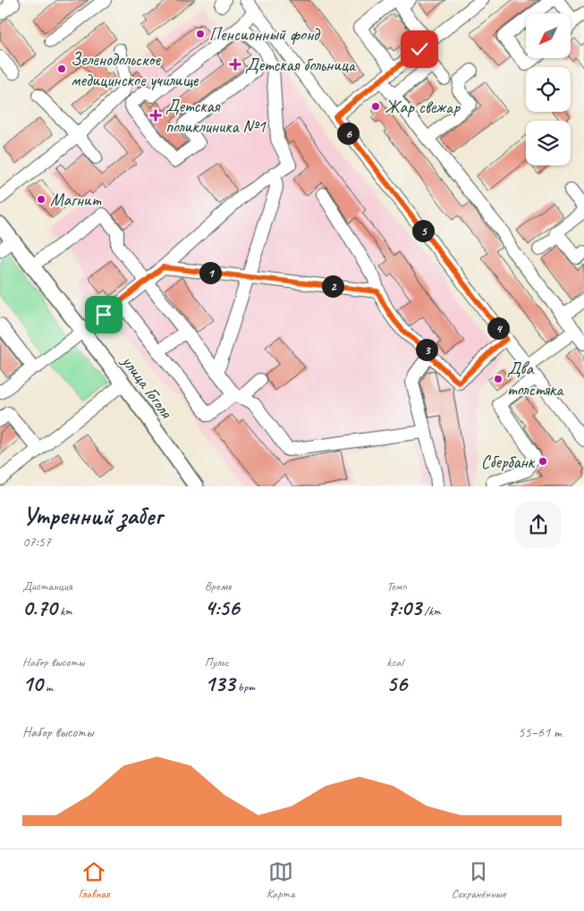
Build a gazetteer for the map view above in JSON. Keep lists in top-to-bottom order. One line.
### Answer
{"streets":{"main road":["улица Гоголя"]},"places":{"other":["Пенсионный фонд","Зеленодольское медицинское училище","Жар свежар","Магнит","Два толстяка","Сбербанк"],"health":["Детская больница","Детская поликлиника №1"]},"north":"bottom left","page":{"pins":["6","5","1","2","4","3"],"heading":["Утренний забег","07:57"],"stats":[["Дистанция","0.70 km"],["Время","4:56"],["Темп","7:03 /km"],["Набор высоты","10 m"],["Пульс","133 bpm"],["kcal","56"]],"chart":["Набор высоты","55–61 m"],"tabs":["Главная","Карта","Сохранённые"]}}
